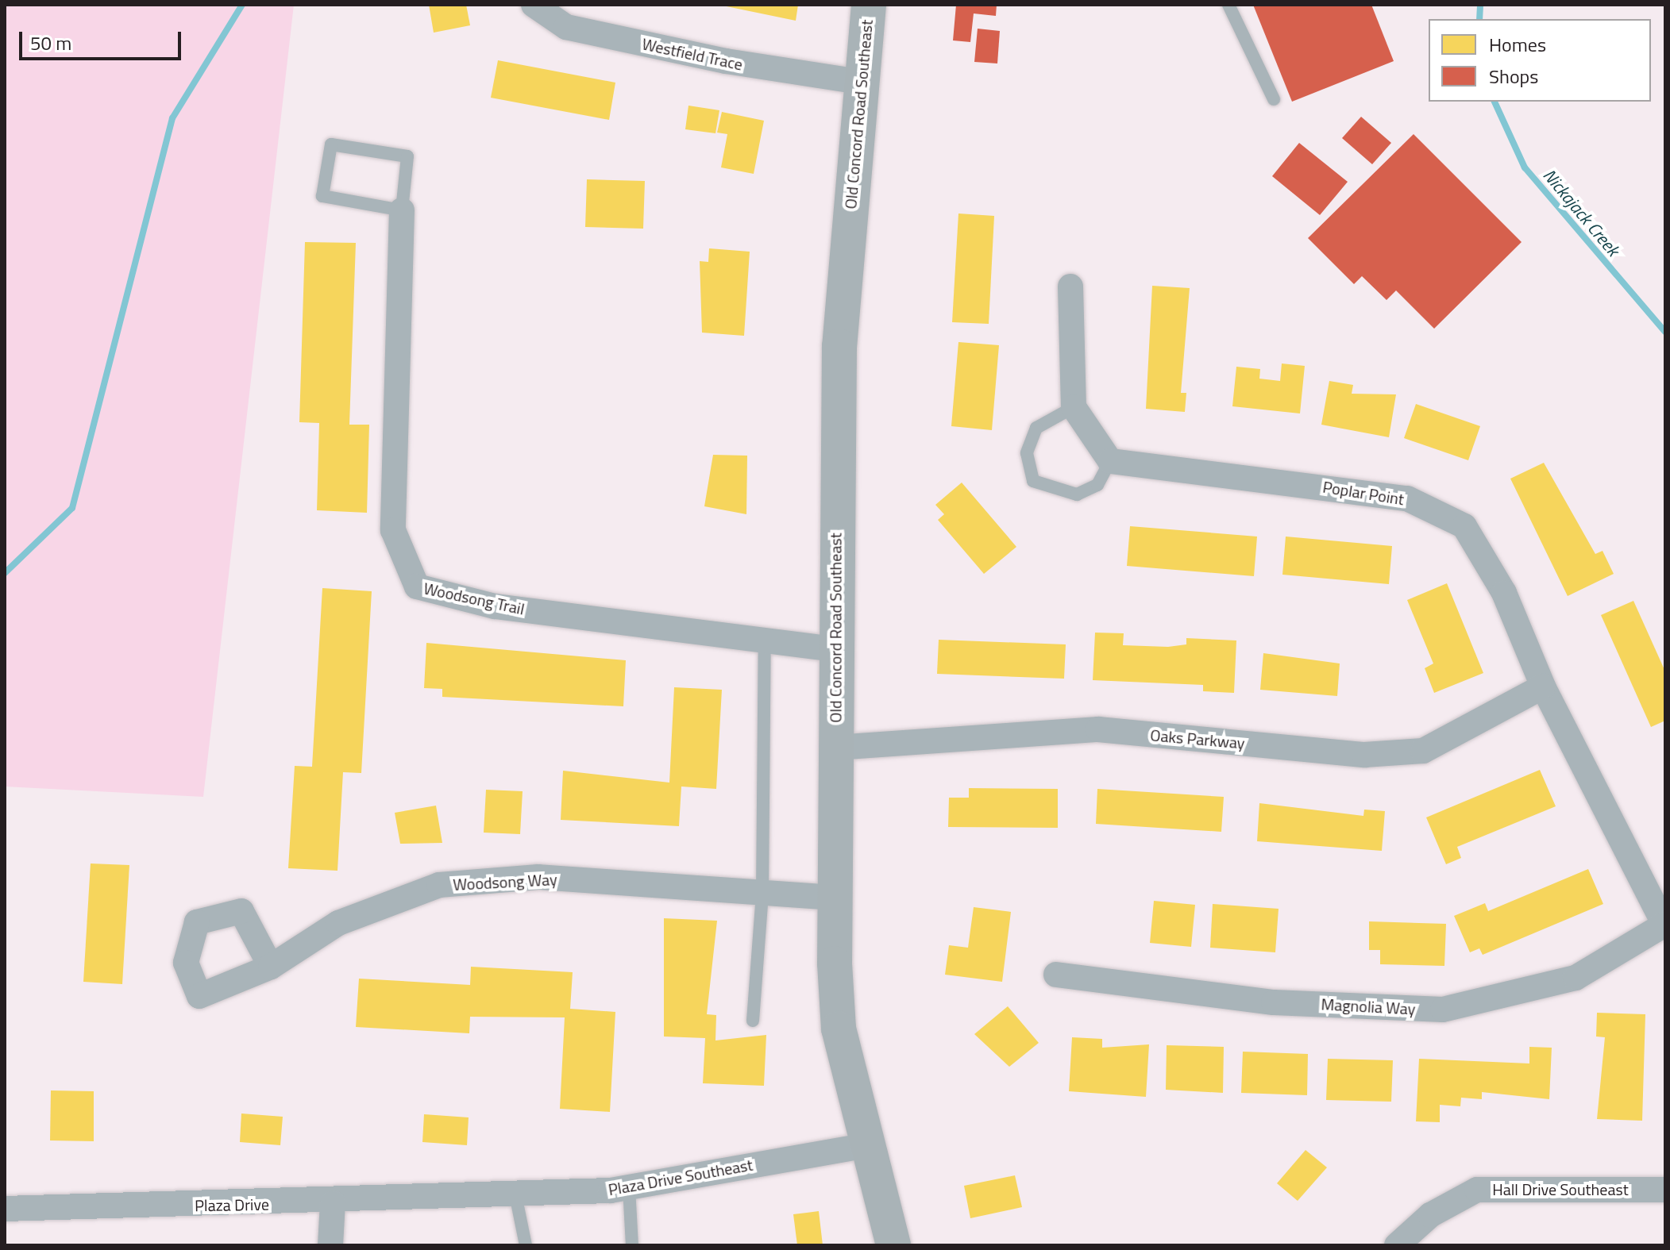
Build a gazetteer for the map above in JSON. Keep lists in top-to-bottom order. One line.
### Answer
{"streets":{"street":["Westfield Trace","Old Concord Road Southeast","Poplar Point","Woodsong Trail","Oaks Parkway","Woodsong Way","Magnolia Way","Plaza Drive Southeast","Hall Drive Southeast","Plaza Drive"]},"crossings":[["Westfield Trace","Old Concord Road Southeast"],["Old Concord Road Southeast","Woodsong Trail"],["Old Concord Road Southeast","Oaks Parkway"],["Old Concord Road Southeast","Woodsong Way"],["Old Concord Road Southeast","Plaza Drive Southeast"],["Poplar Point","Oaks Parkway"],["Poplar Point","Magnolia Way"],["Plaza Drive Southeast","Plaza Drive"]],"water":["Nickajack Creek"],"legend":["Homes","Shops"],"scale_bar":"50 m"}
